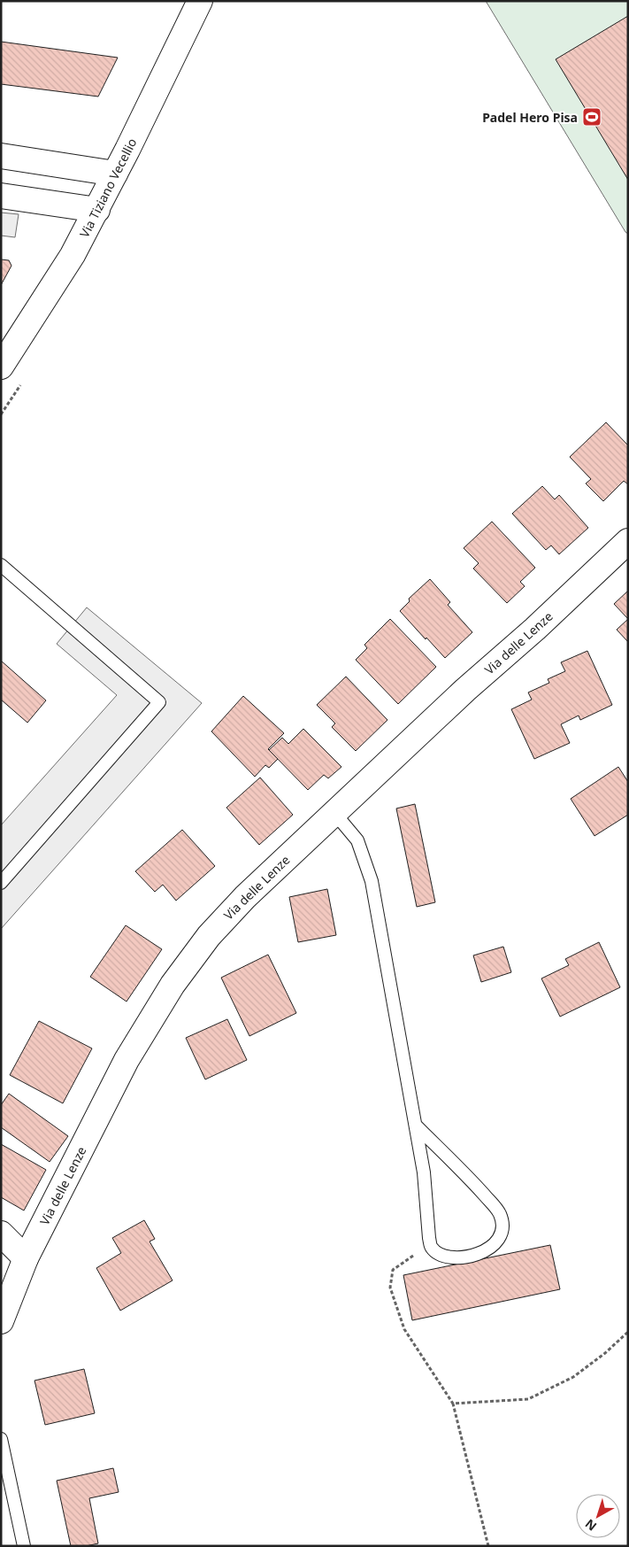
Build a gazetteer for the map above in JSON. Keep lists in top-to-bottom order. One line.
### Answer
{"streets":{"street":["Via Tiziano Vecellio","Via delle Lenze"]},"places":{"sports":["Padel Hero Pisa"]},"north":"bottom left"}
